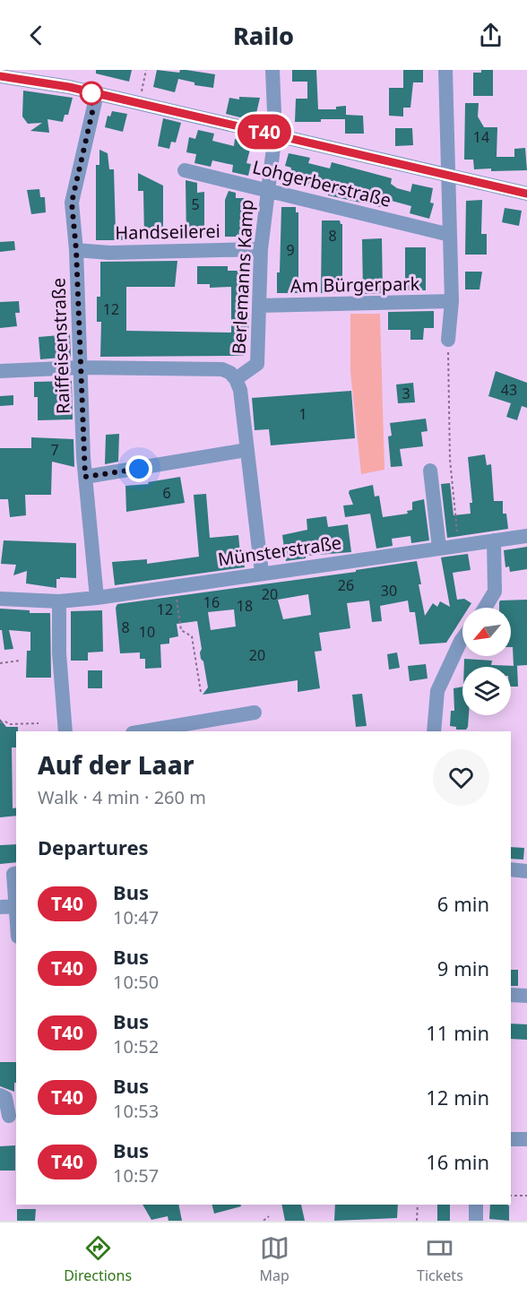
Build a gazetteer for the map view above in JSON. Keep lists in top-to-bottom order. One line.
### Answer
{"streets":{"street":["Lohgerberstraße","Handseilerei","Berlemanns Kamp","Am Bürgerpark","Raiffeisenstraße","Münsterstraße"]},"crossings":[["Lohgerberstraße","Berlemanns Kamp"],["Handseilerei","Berlemanns Kamp"],["Handseilerei","Raiffeisenstraße"],["Berlemanns Kamp","Am Bürgerpark"],["Raiffeisenstraße","Münsterstraße"]],"lines":["bus line T40"],"house_numbers":["14","5","8","9","12","43","3","1","7","6","26","30","20","16","18","12","8","10","20"],"north":"bottom left","page":{"header":"Railo","on_map":"T40","heading":[["Auf der Laar","Walk · 4 min · 260 m"],"Departures"],"list":[{"mark":"T40","name":"Bus","note":"10:47","value":"6 min"},{"mark":"T40","name":"Bus","note":"10:50","value":"9 min"},{"mark":"T40","name":"Bus","note":"10:52","value":"11 min"},{"mark":"T40","name":"Bus","note":"10:53","value":"12 min"},{"mark":"T40","name":"Bus","note":"10:57","value":"16 min"}],"tabs":["Directions","Map","Tickets"]}}
